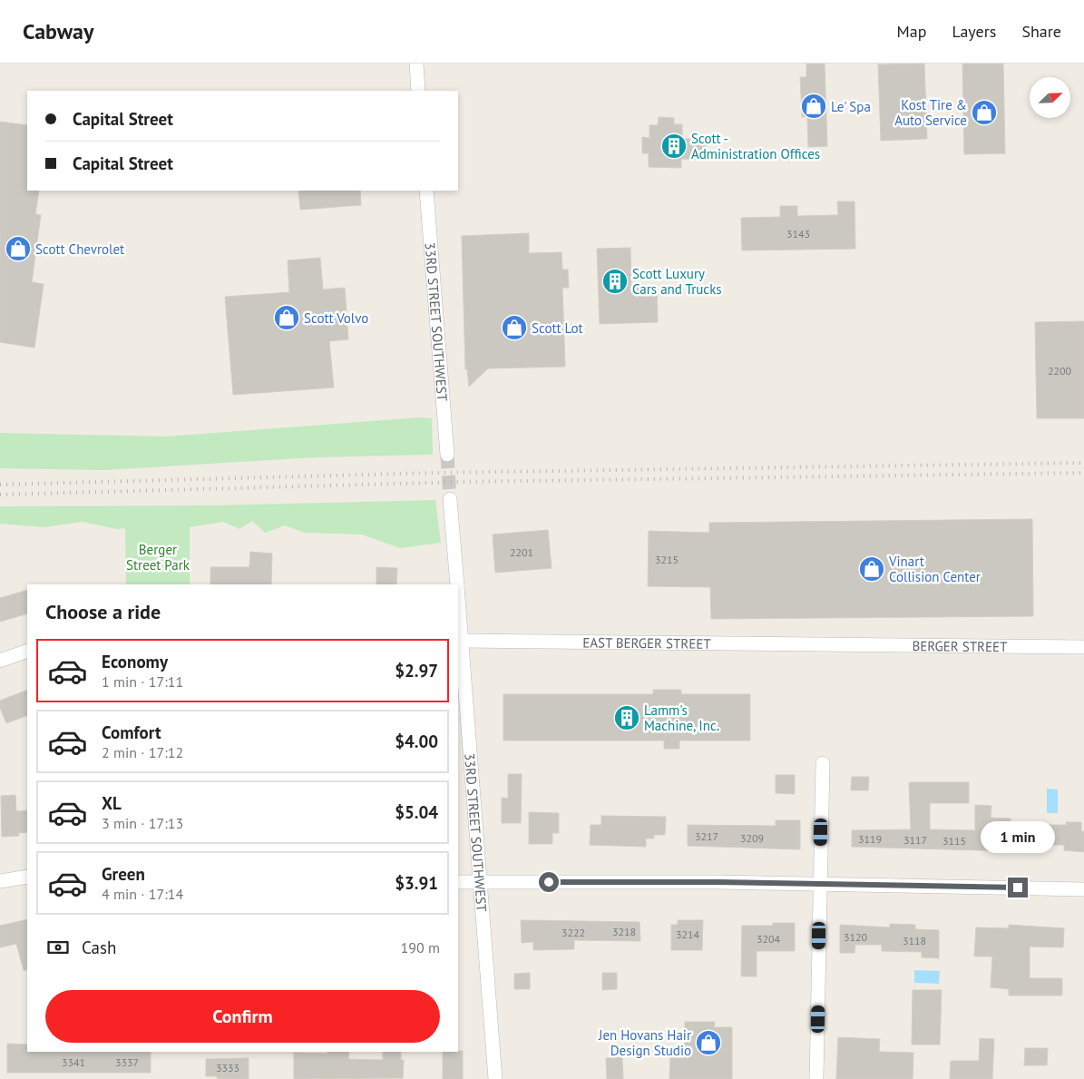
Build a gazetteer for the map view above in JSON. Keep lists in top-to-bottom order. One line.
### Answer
{"streets":{"street":["33RD STREET SOUTHWEST","EAST BERGER STREET","BERGER STREET"]},"crossings":[["33RD STREET SOUTHWEST","EAST BERGER STREET"],["EAST BERGER STREET","BERGER STREET"]],"parks":["Berger Street Park"],"places":{"shop":["Le' Spa","Kost Tire & Auto Service","Scott Chevrolet","Scott Volvo","Scott Lot","Vinart Collision Center","Jen Hovans Hair Design Studio"],"building":["Scott - Administration Offices","Scott Luxury Cars and Trucks","Lamm's Machine, Inc."]},"house_numbers":["3143","2200","2201","3215","3217","3209","3119","3117","3115","3218","3222","3214","3120","3204","3118","3341","3337","3333"],"north":"top right","page":{"header":"Cabway","nav":["Map","Layers","Share"],"banner":["Capital Street","Capital Street"],"heading":"Choose a ride","list":[{"name":"Economy","note":"1 min · 17:11","value":"$2.97"},{"name":"Comfort","note":"2 min · 17:12","value":"$4.00"},{"name":"XL","note":"3 min · 17:13","value":"$5.04"},{"name":"Green","note":"4 min · 17:14","value":"$3.91"}],"bubble":"1 min","pay":["Cash","190 m"],"buttons":"Confirm"}}
